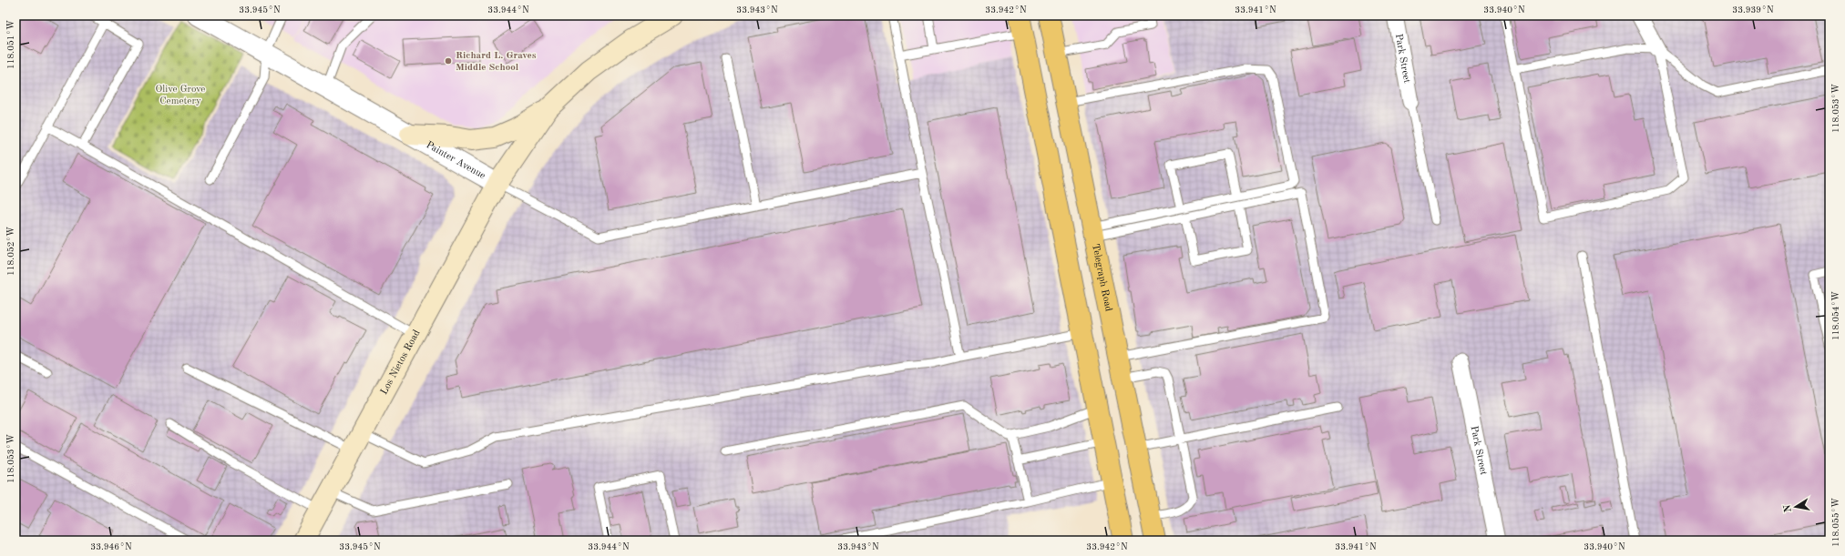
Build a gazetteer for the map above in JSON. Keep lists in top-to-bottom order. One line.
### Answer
{"streets":{"main road":["Telegraph Road","Los Nietos Road"],"street":["Park Street","Painter Avenue"]},"crossings":[["Painter Avenue","Los Nietos Road"]],"parks":["Olive Grove Cemetery"],"places":["Richard L. Graves Middle School"],"north":"left","coordinates":["33.945°N","33.944°N","33.943°N","33.942°N","33.941°N","33.940°N","33.939°N","118.051°W","118.053°W","118.052°W","118.054°W","118.055°W","33.946°N"]}
